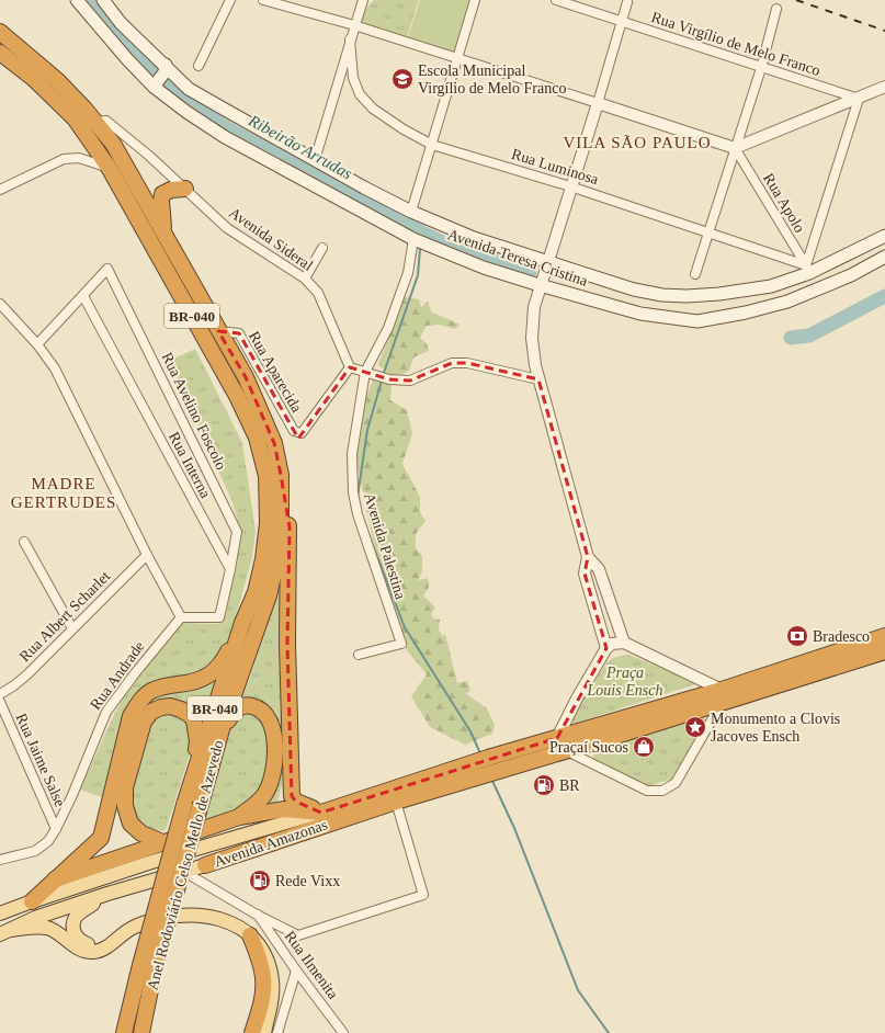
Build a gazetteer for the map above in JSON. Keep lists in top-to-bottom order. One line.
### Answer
{"streets":{"highway":["BR-040","Avenida Amazonas","Anel Rodoviário Celso Mello de Azevedo"],"main road":["Avenida Teresa Cristina"],"street":["Rua Virgílio de Melo Franco","Rua Luminosa","Rua Apolo","Avenida Sideral","Rua Aparecida","Rua Avelino Foscolo","Rua Interna","Avenida Palestina","Rua Albert Scharlet","Rua Andrade","Rua Jaime Salse","Rua Ilmenita"]},"crossings":[["Rua Luminosa","Rua Apolo"],["Rua Luminosa","Avenida Teresa Cristina"],["Rua Apolo","Avenida Teresa Cristina"],["Avenida Sideral","Rua Aparecida"],["Avenida Sideral","Anel Rodoviário Celso Mello de Azevedo"],["Avenida Teresa Cristina","Avenida Palestina"],["Rua Aparecida","Anel Rodoviário Celso Mello de Azevedo"],["Rua Avelino Foscolo","Rua Interna"],["Rua Andrade","Rua Jaime Salse"]],"districts":["VILA SÃO PAULO","MADRE GERTRUDES"],"water":["Ribeirão Arrudas"],"parks":["Praça Louis Ensch"],"places":{"school or university":["Escola Municipal Virgílio de Melo Franco"],"bank":["Bradesco"],"place":["Monumento a Clovis Jacoves Ensch"],"shop":["Praçaí Sucos"],"fuel station":["BR","Rede Vixx"]}}
